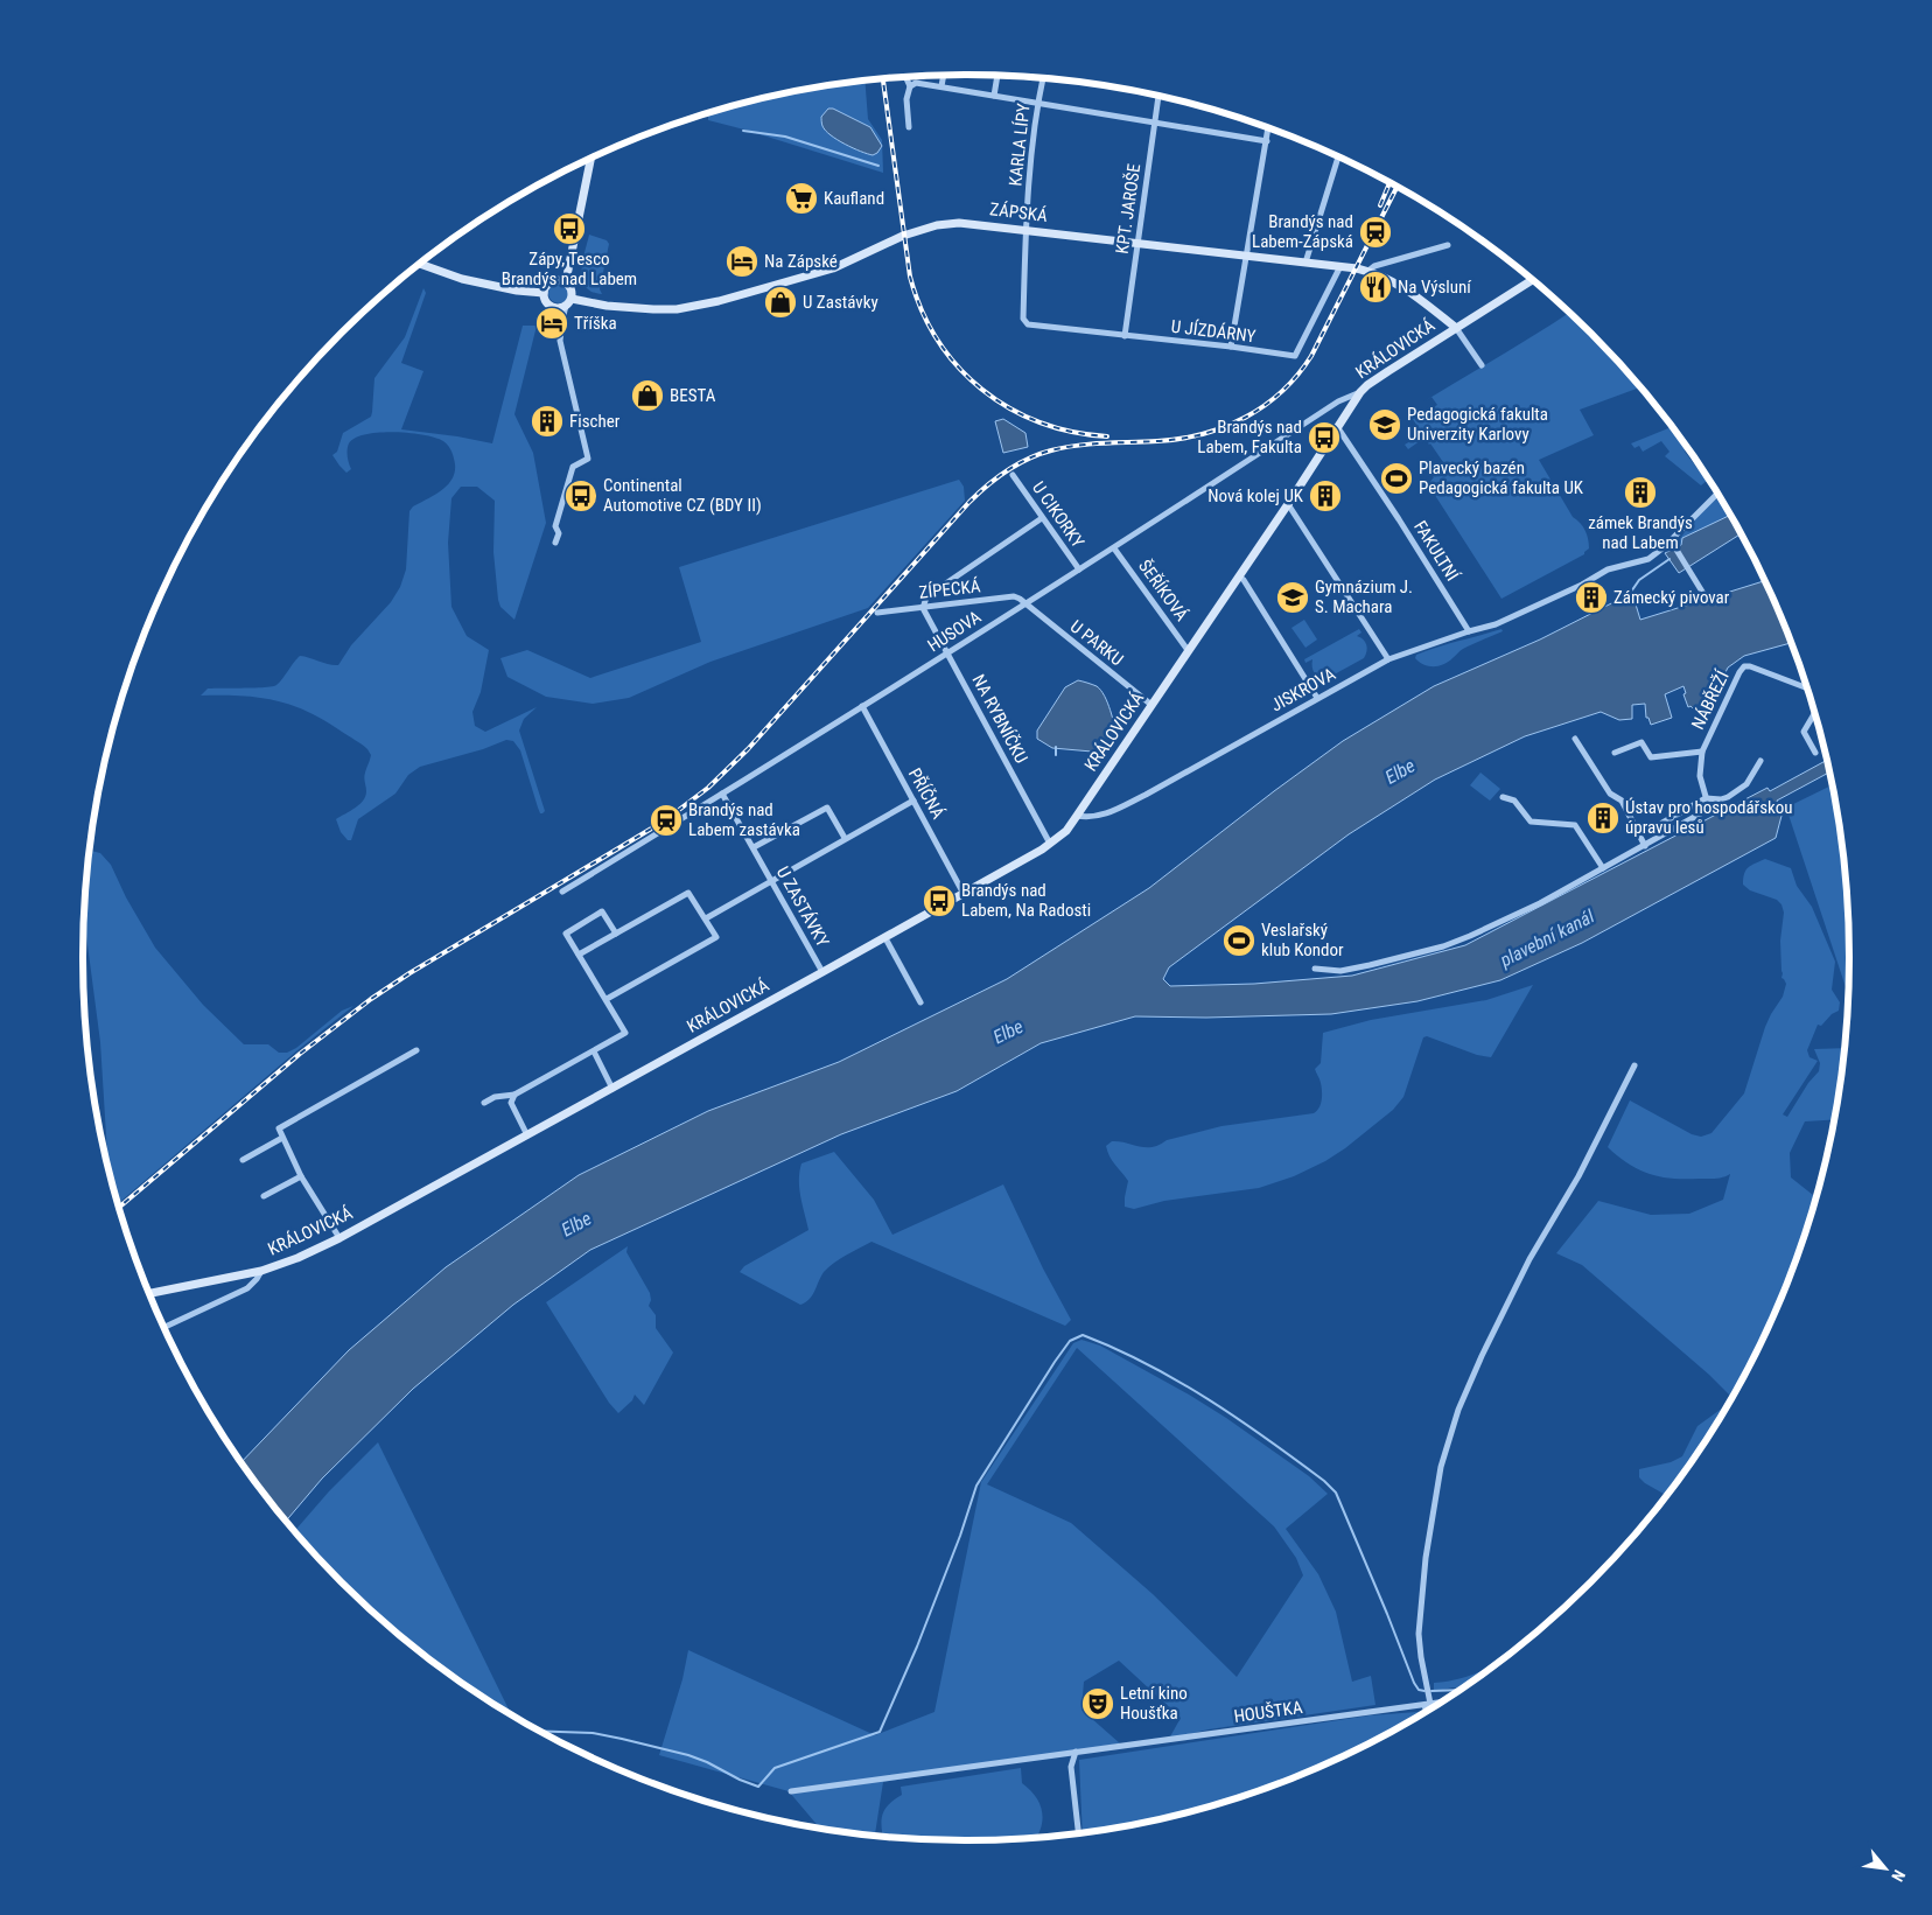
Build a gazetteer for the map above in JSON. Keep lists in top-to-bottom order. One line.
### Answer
{"streets":{"main road":["ZÁPSKÁ","KRÁLOVICKÁ"],"street":["KARLA LÍPY","KPT. JAROŠE","U JÍZDÁRNY","U CIKORKY","FAKULTNÍ","ZÍPECKÁ","ŠEŘÍKOVÁ","HUSOVA","U PARKU","JISKROVA","NÁBŘEŽÍ","NA RYBNÍČKU","PŘÍČNÁ","U ZASTÁVKY","HOUŠTKA"]},"crossings":[["KARLA LÍPY","ZÁPSKÁ"],["KARLA LÍPY","U JÍZDÁRNY"],["KPT. JAROŠE","ZÁPSKÁ"],["KPT. JAROŠE","U JÍZDÁRNY"],["ZÁPSKÁ","U JÍZDÁRNY"],["ZÁPSKÁ","KRÁLOVICKÁ"],["KRÁLOVICKÁ","FAKULTNÍ"],["KRÁLOVICKÁ","ŠEŘÍKOVÁ"],["KRÁLOVICKÁ","HUSOVA"],["KRÁLOVICKÁ","U PARKU"],["KRÁLOVICKÁ","JISKROVA"],["KRÁLOVICKÁ","NA RYBNÍČKU"],["KRÁLOVICKÁ","PŘÍČNÁ"],["KRÁLOVICKÁ","U ZASTÁVKY"],["U CIKORKY","HUSOVA"],["FAKULTNÍ","JISKROVA"],["ZÍPECKÁ","HUSOVA"],["ZÍPECKÁ","U PARKU"],["ZÍPECKÁ","NA RYBNÍČKU"],["ŠEŘÍKOVÁ","HUSOVA"],["HUSOVA","U PARKU"],["HUSOVA","NA RYBNÍČKU"],["HUSOVA","PŘÍČNÁ"],["HUSOVA","U ZASTÁVKY"]],"water":["Elbe","plavební kanál"],"places":{"supermarket":["Kaufland"],"bus stop":["Zápy, Tesco Brandýs nad Labem","Brandýs nad Labem, Fakulta","Continental Automotive CZ (BDY II)","Brandýs nad Labem, Na Radosti"],"station":["Brandýs nad Labem-Zápská","Brandýs nad Labem zastávka"],"hotel":["Na Zápské","Tříška"],"restaurant":["Na Výsluní"],"shop":["U Zastávky","BESTA"],"building":["Fischer","zámek Brandýs nad Labem","Nová kolej UK","Zámecký pivovar","Ústav pro hospodářskou úpravu lesů"],"school or university":["Pedagogická fakulta Univerzity Karlovy","Gymnázium J. S. Machara"],"sports":["Plavecký bazén Pedagogická fakulta UK","Veslařský klub Kondor"],"theatre":["Letní kino Houšťka"]},"north":"bottom right"}
